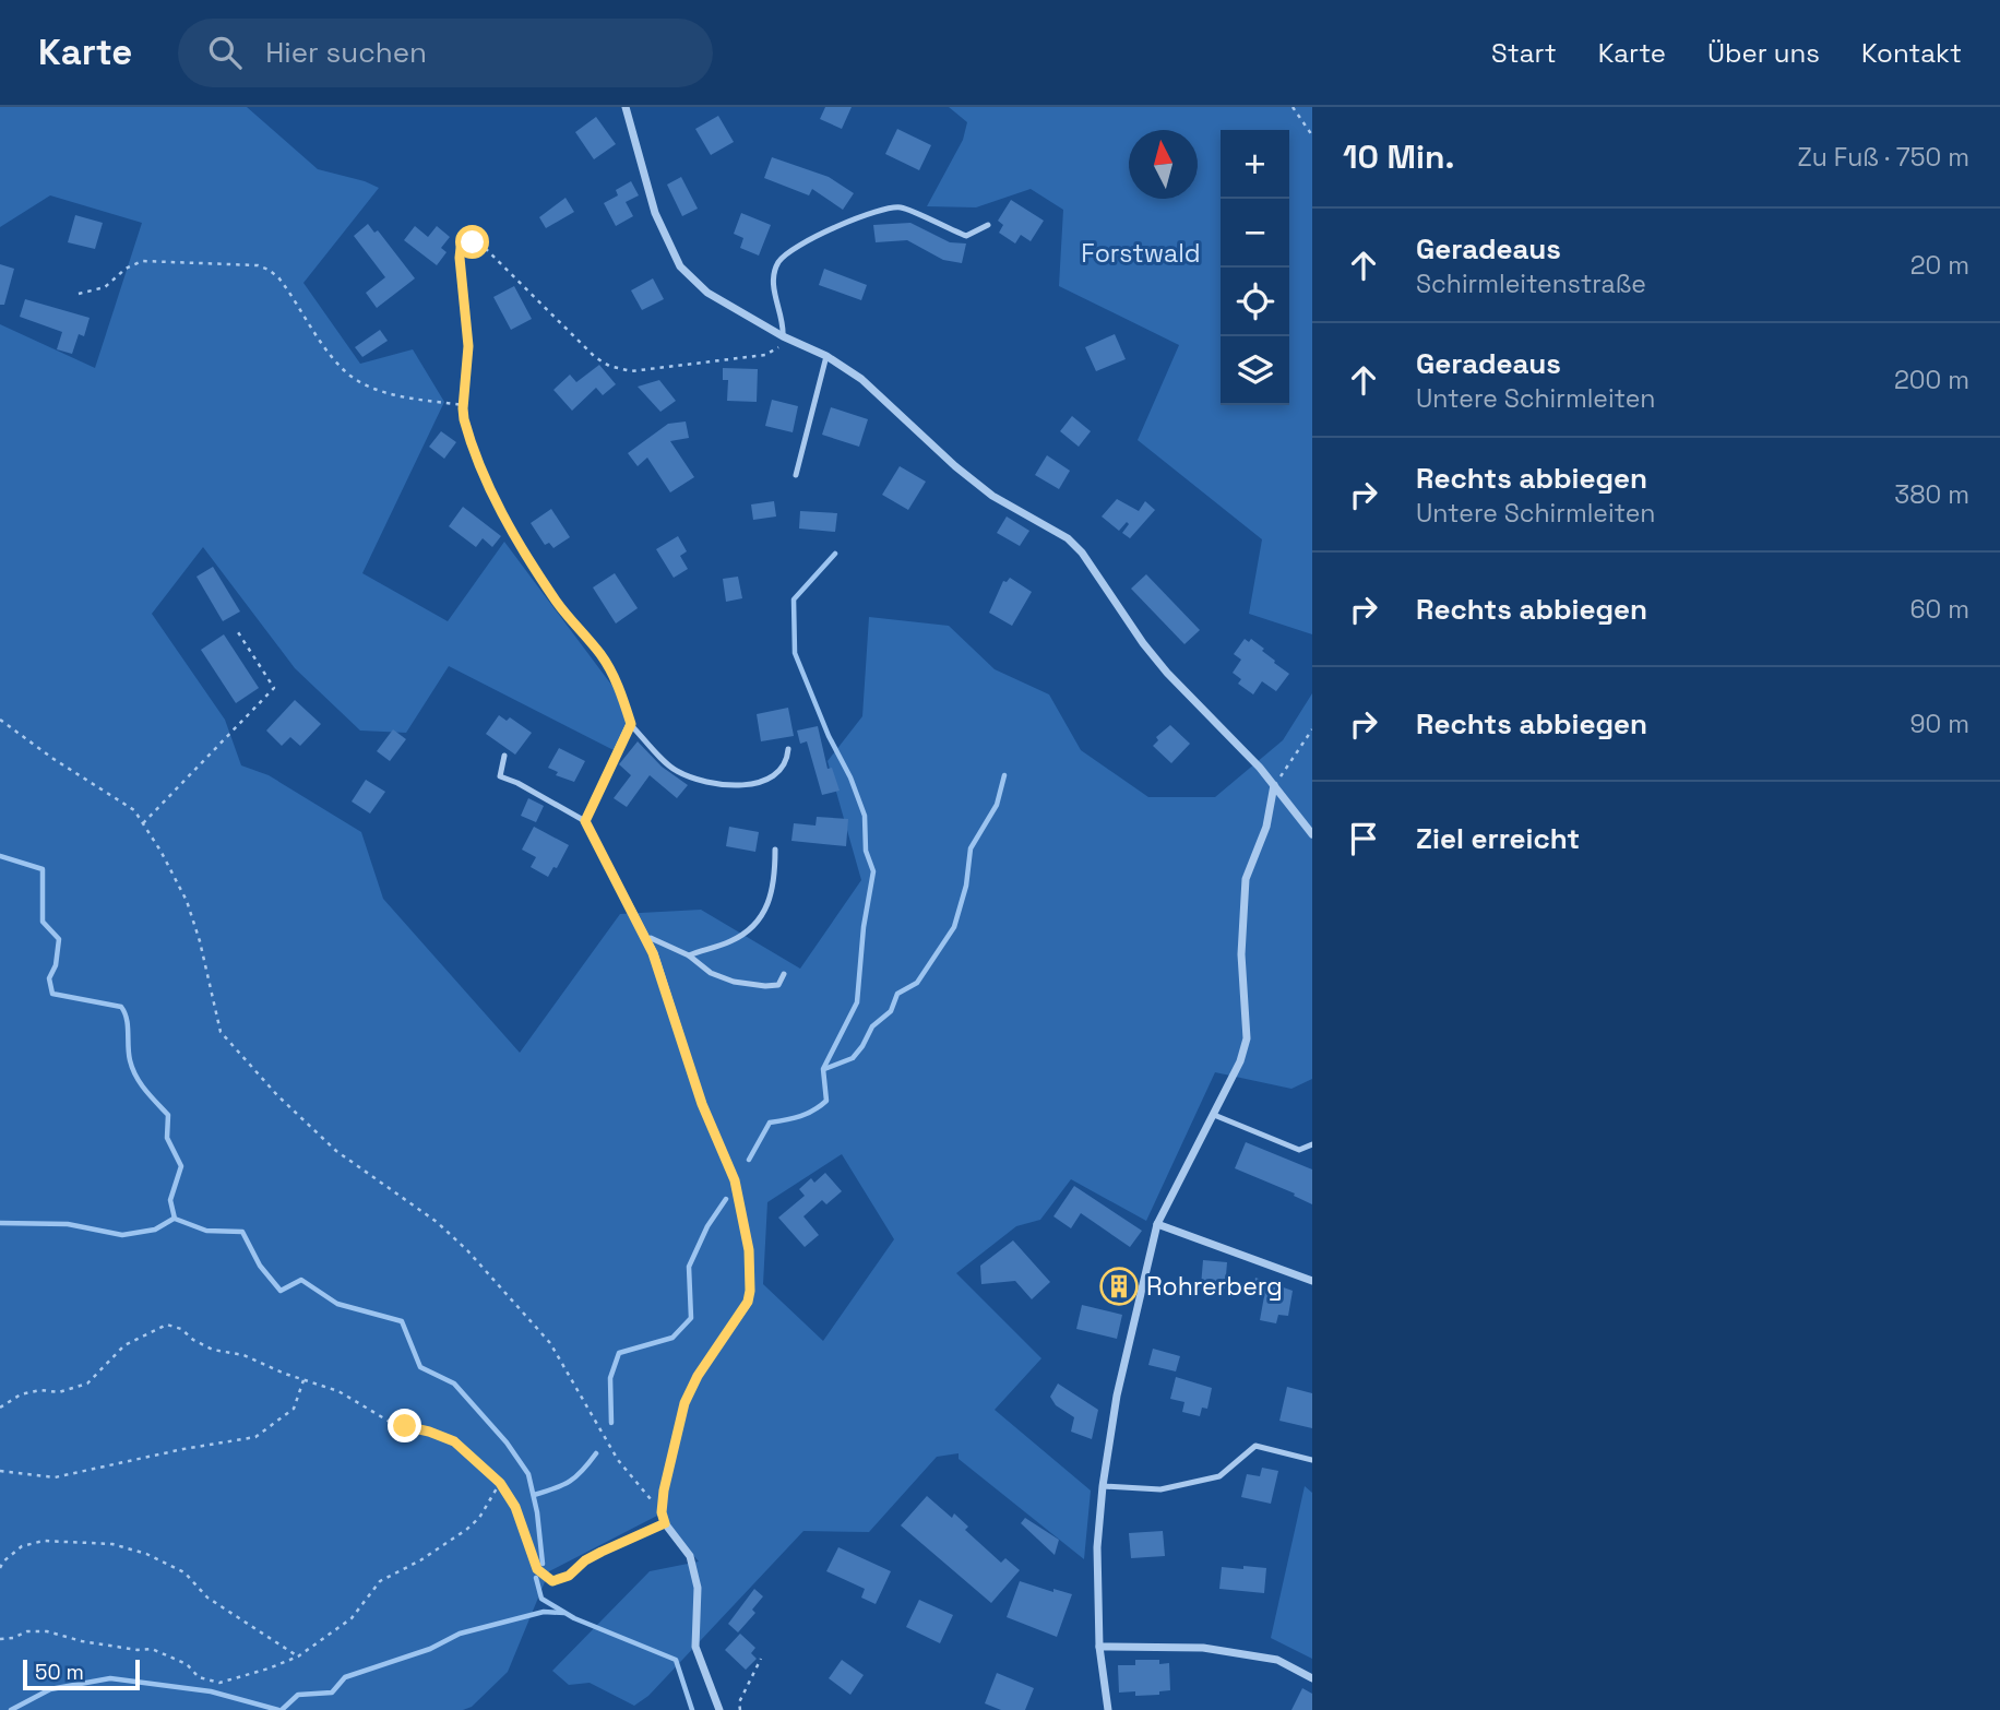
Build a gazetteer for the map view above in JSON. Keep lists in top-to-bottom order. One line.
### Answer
{"parks":["Forstwald"],"places":{"building":["Rohrerberg"]},"scale_bar":"50 m","north":"top","page":{"header":"Karte","search":"Hier suchen","nav":["Start","Karte","Über uns","Kontakt"],"heading":["10 Min.","Zu Fuß · 750 m"],"map_buttons":["+","−"],"list":[["Geradeaus","Schirmleitenstraße","20 m"],["Geradeaus","Untere Schirmleiten","200 m"],["Rechts abbiegen","Untere Schirmleiten","380 m"],["Rechts abbiegen","60 m"],["Rechts abbiegen","90 m"],"Ziel erreicht"],"scale":"50 m"}}
